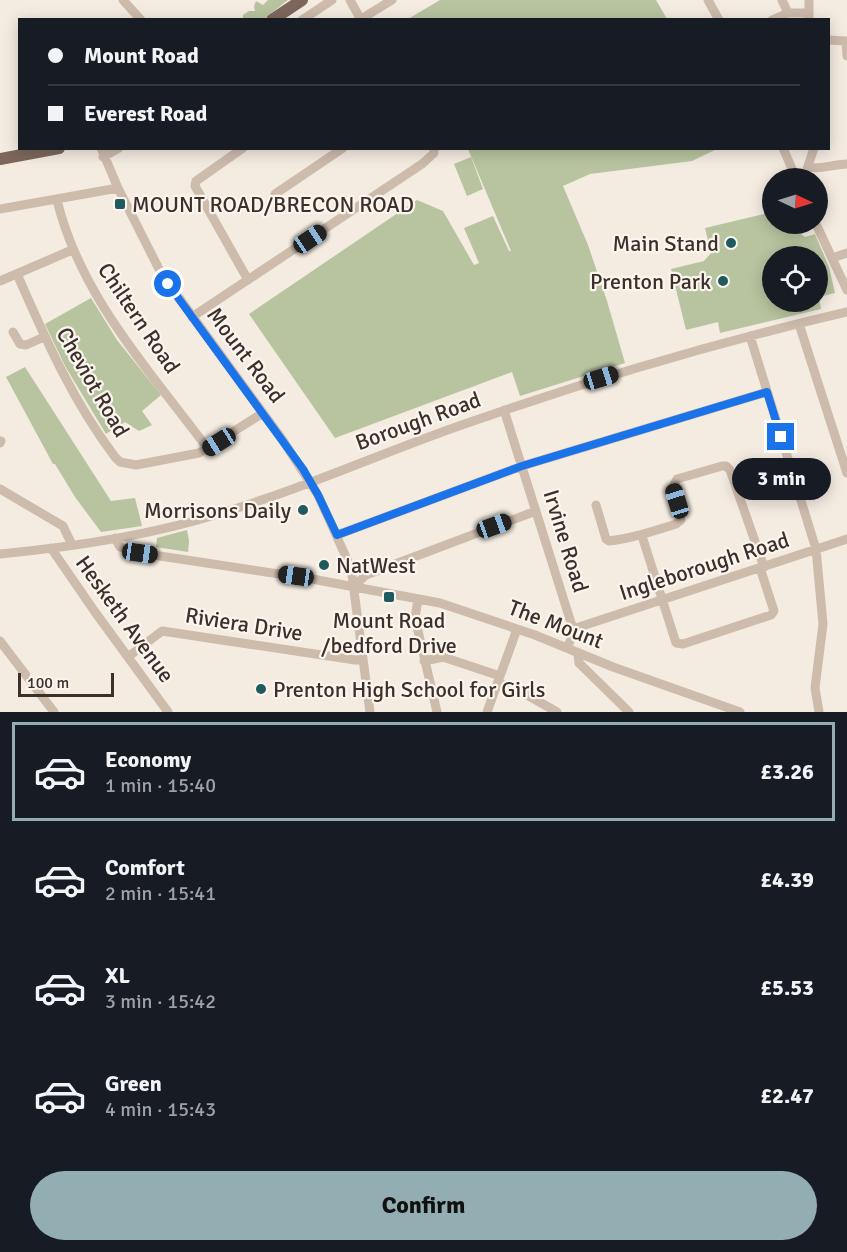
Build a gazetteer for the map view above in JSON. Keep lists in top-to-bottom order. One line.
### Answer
{"streets":{"street":["Chiltern Road","Mount Road","Cheviot Road","Borough Road","Irvine Road","Ingleborough Road","Hesketh Avenue","Riviera Drive","The Mount"]},"crossings":[["Chiltern Road","Cheviot Road"],["Mount Road","Cheviot Road"],["Mount Road","Borough Road"],["Mount Road","Riviera Drive"],["Mount Road","The Mount"],["Borough Road","Irvine Road"],["Borough Road","Hesketh Avenue"],["Borough Road","The Mount"],["Irvine Road","Ingleborough Road"],["Hesketh Avenue","Riviera Drive"]],"places":{"transit":["MOUNT ROAD/BRECON ROAD","Mount Road /bedford Drive"],"other":["Main Stand","Prenton Park","Morrisons Daily","NatWest","Prenton High School for Girls"]},"scale_bar":"100 m","north":"right","page":{"banner":["Mount Road","Everest Road"],"bubble":"3 min","scale":"100 m","list":[{"name":"Economy","note":"1 min · 15:40","value":"£3.26"},{"name":"Comfort","note":"2 min · 15:41","value":"£4.39"},{"name":"XL","note":"3 min · 15:42","value":"£5.53"},{"name":"Green","note":"4 min · 15:43","value":"£2.47"}],"buttons":"Confirm"}}
